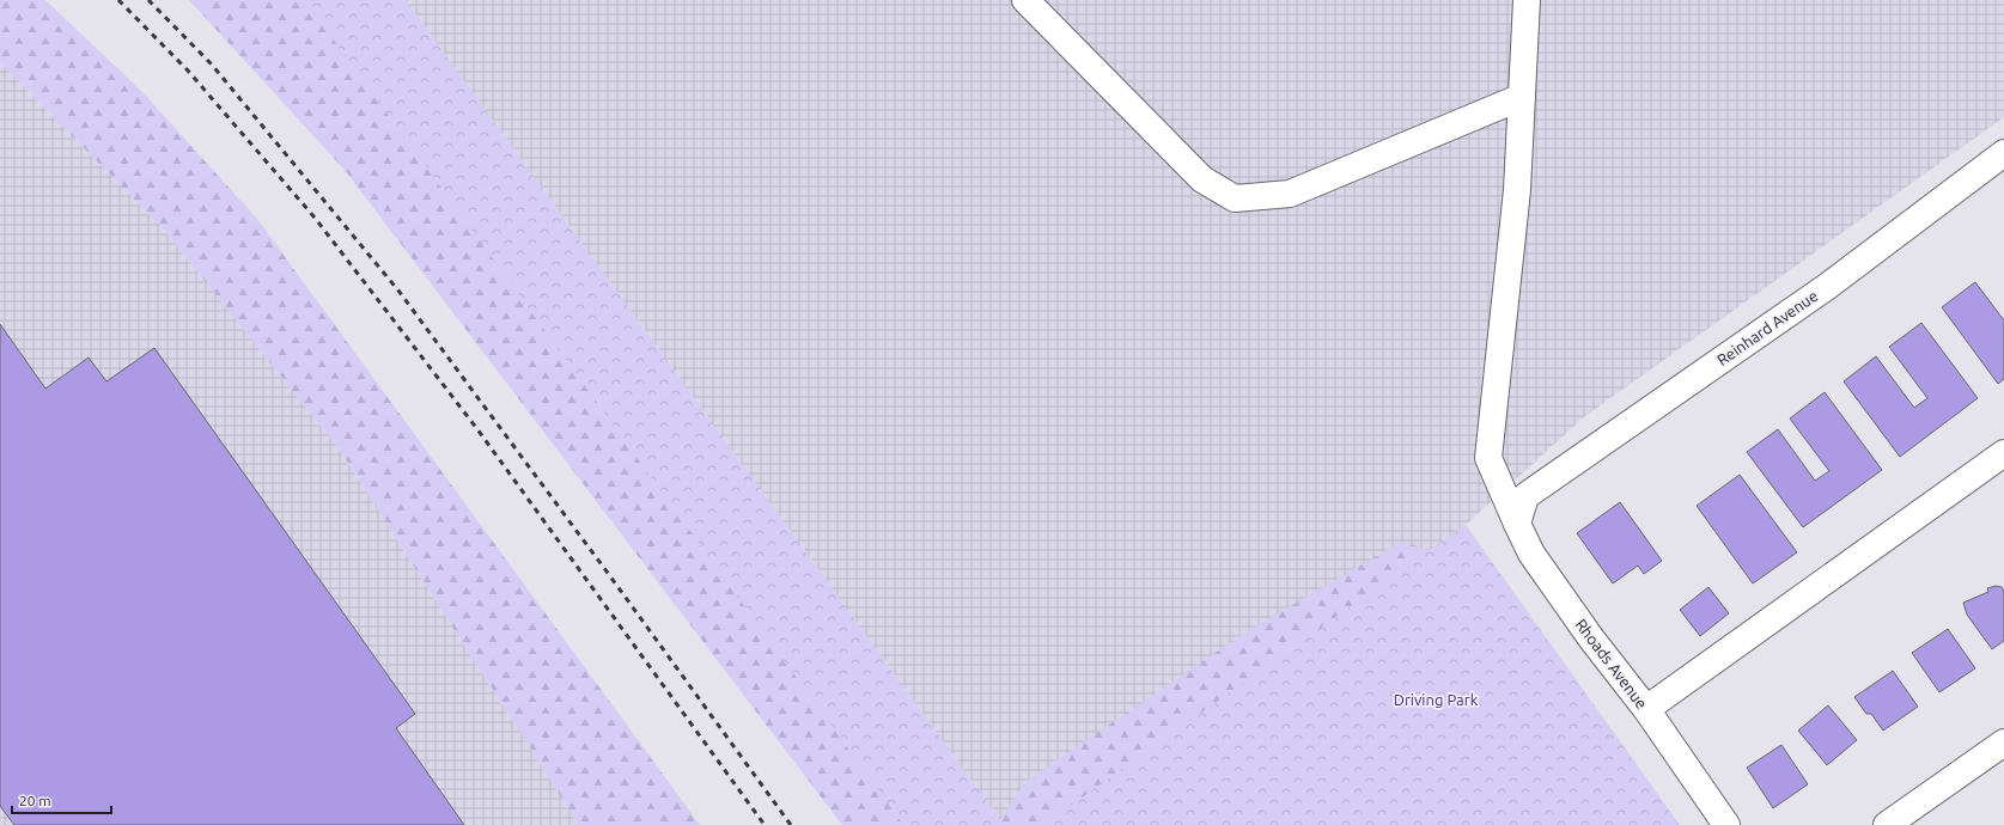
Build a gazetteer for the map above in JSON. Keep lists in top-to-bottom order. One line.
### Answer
{"streets":{"street":["Reinhard Avenue","Rhoads Avenue"]},"crossings":[["Reinhard Avenue","Rhoads Avenue"]],"parks":["Driving Park"],"scale_bar":"20 m"}
